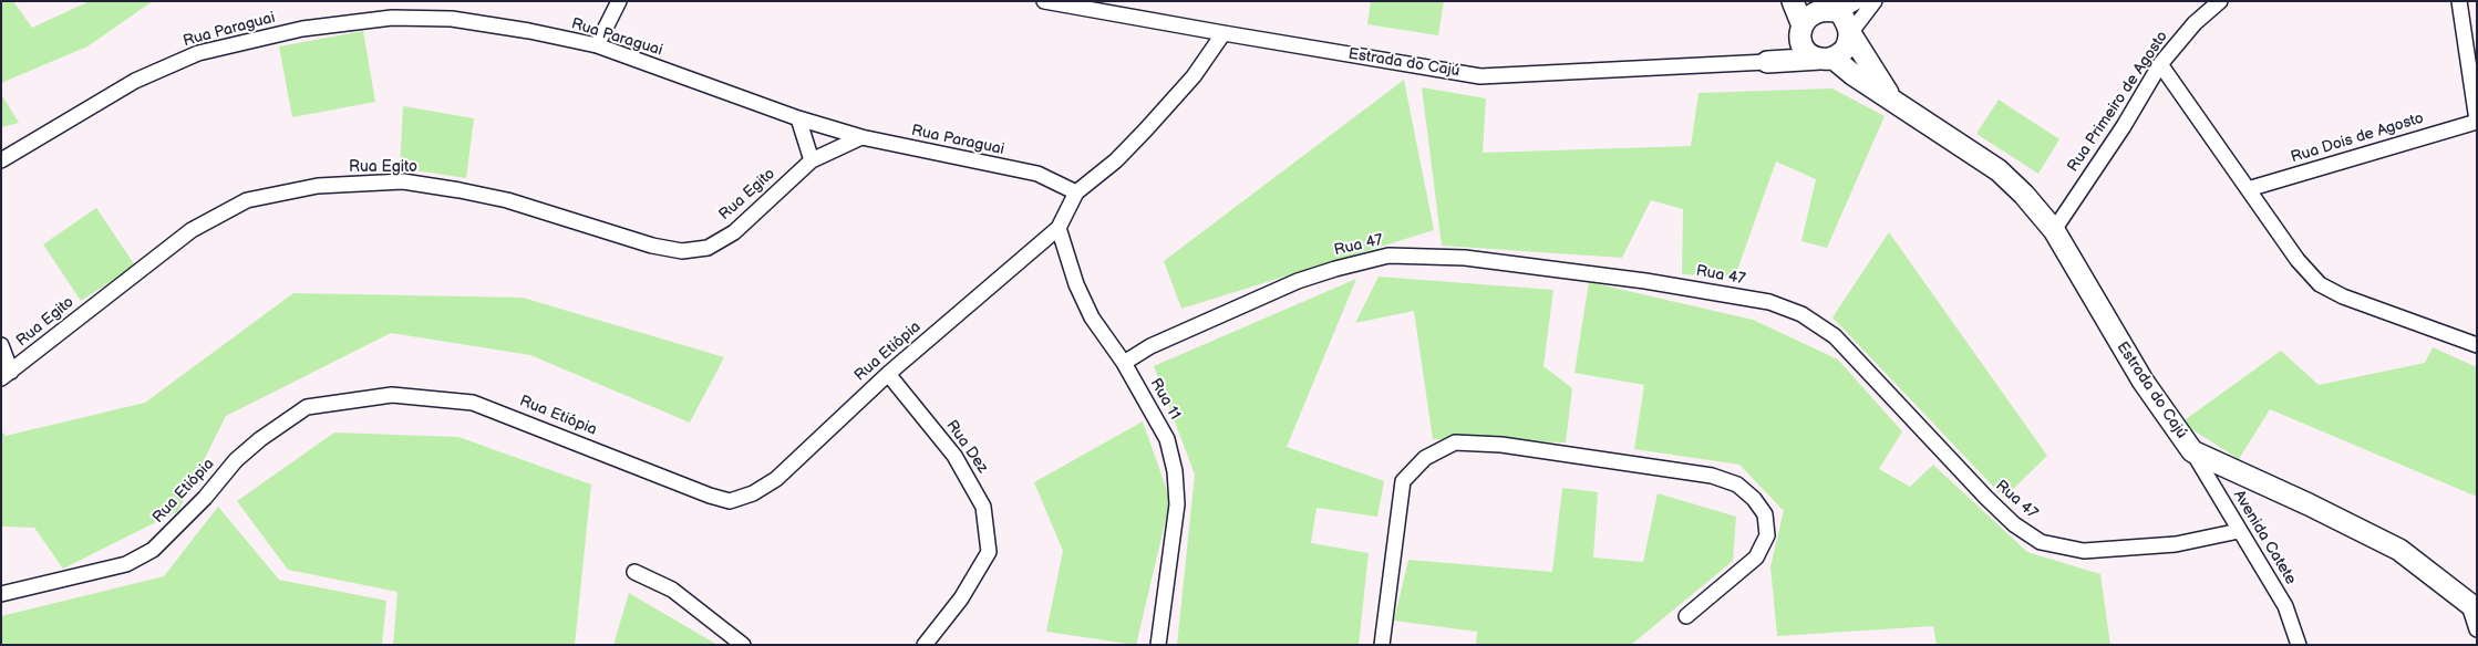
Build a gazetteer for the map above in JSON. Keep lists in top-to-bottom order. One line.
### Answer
{"streets":{"main road":["Estrada do Cajú"],"street":["Rua Paraguai","Rua Primeiro de Agosto","Rua Dois de Agosto","Rua Egito","Rua 47","Rua Etiópia","Rua 11","Rua Dez","Avenida Catete"]},"crossings":[["Rua Paraguai","Rua Egito"],["Estrada do Cajú","Rua Primeiro de Agosto"],["Estrada do Cajú","Avenida Catete"],["Rua 47","Rua 11"],["Rua 47","Avenida Catete"],["Rua Etiópia","Rua 11"],["Rua Etiópia","Rua Dez"]]}
